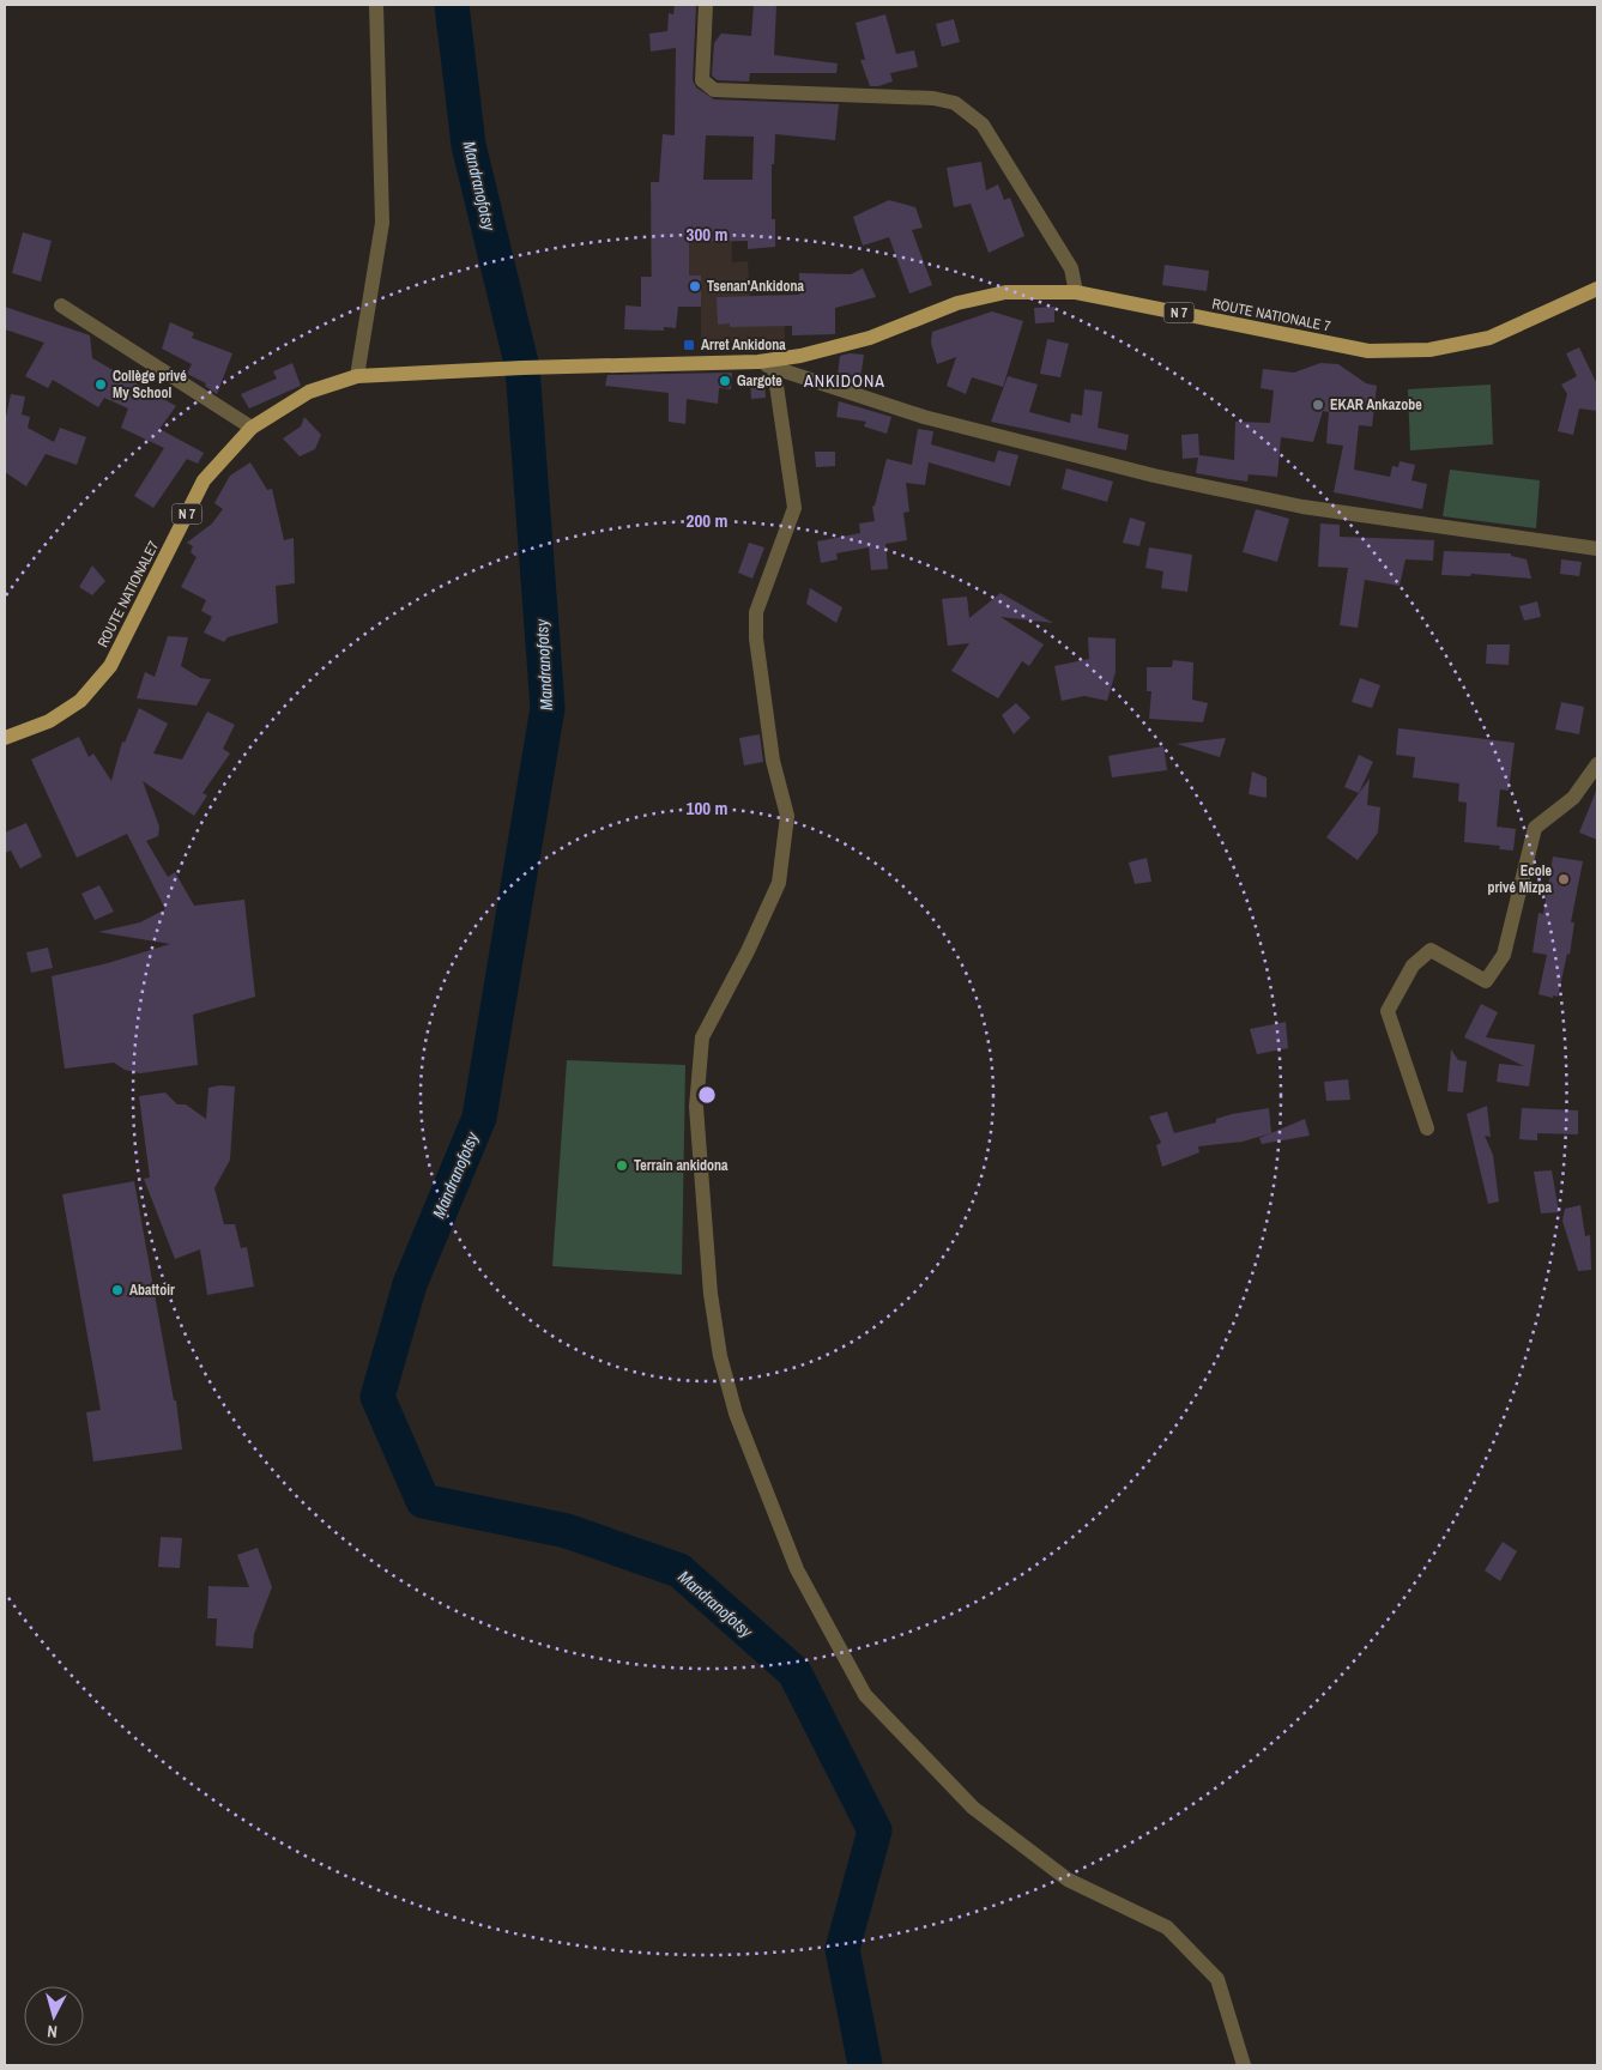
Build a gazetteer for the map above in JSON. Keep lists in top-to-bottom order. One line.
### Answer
{"streets":{"main road":["N 7","ROUTE NATIONALE 7","ROUTE NATIONALE7"]},"crossings":[["ROUTE NATIONALE 7","ROUTE NATIONALE7"]],"districts":["ANKIDONA"],"water":["Mandranofotsy"],"places":{"other":["Tsenan'Ankidona","Gargote","Collège privé My School","EKAR Ankazobe","Ecole privé Mizpa","Terrain ankidona","Abattoir"],"transit":["Arret Ankidona"]},"north":"bottom","rings":["300 m","200 m","100 m"]}
